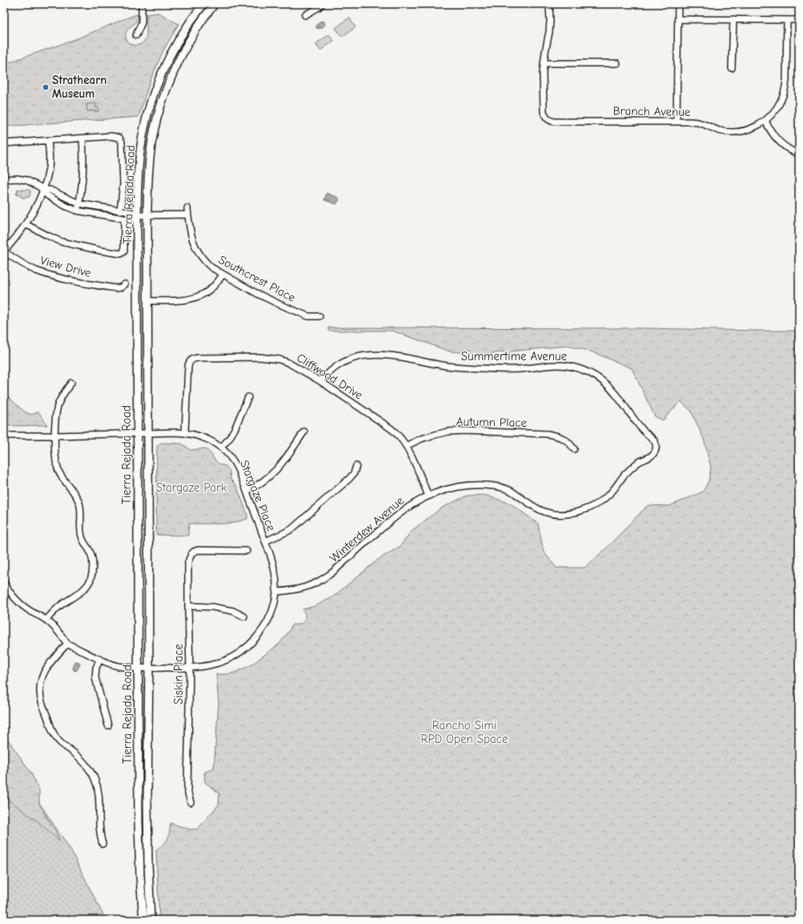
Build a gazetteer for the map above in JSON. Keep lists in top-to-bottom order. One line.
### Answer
{"streets":{"main road":["Tierra Rejada Road"],"street":["Branch Avenue","View Drive","Southcrest Place","Summertime Avenue","Cliffwood Drive","Autumn Place","Stargaze Place","Winterdew Avenue","Siskin Place"]},"crossings":[["Tierra Rejada Road","Stargaze Place"],["Summertime Avenue","Cliffwood Drive"],["Summertime Avenue","Winterdew Avenue"],["Cliffwood Drive","Autumn Place"],["Cliffwood Drive","Stargaze Place"],["Cliffwood Drive","Winterdew Avenue"],["Stargaze Place","Winterdew Avenue"],["Stargaze Place","Siskin Place"]],"parks":["Stargaze Park","Rancho Simi RPD Open Space"],"places":["Strathearn Museum"]}
